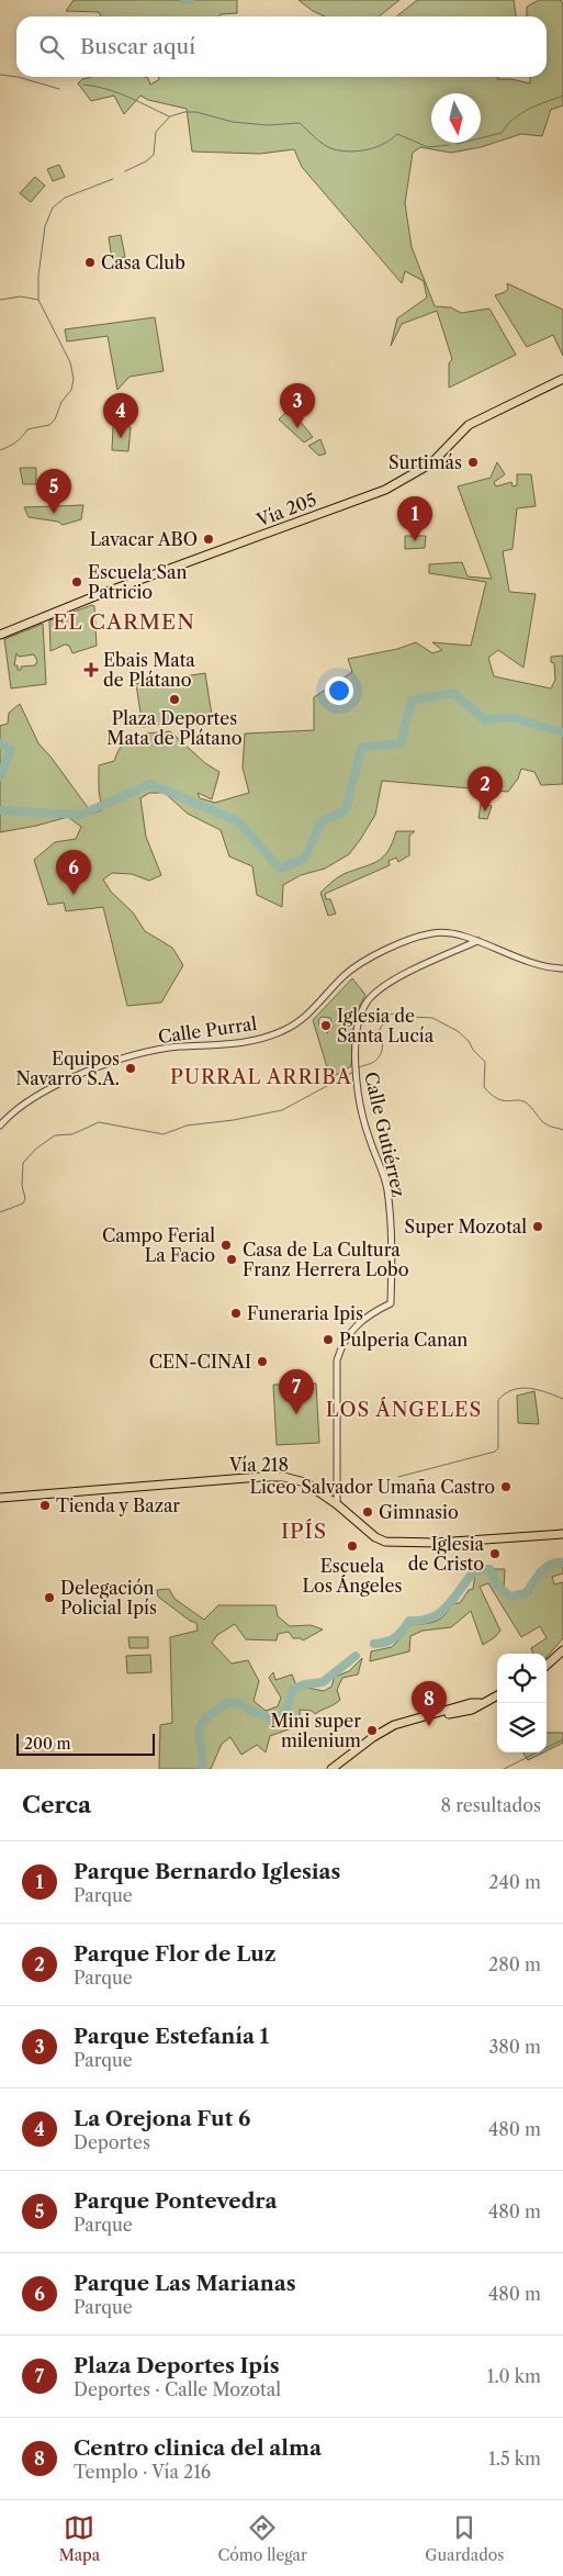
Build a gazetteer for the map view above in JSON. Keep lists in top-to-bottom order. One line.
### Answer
{"streets":{"main road":["Vía 205","Vía 218"],"street":["Calle Purral","Calle Gutiérrez"]},"crossings":[["Calle Purral","Calle Gutiérrez"],["Calle Gutiérrez","Vía 218"]],"districts":["EL CARMEN","PURRAL ARRIBA","LOS ÁNGELES","IPÍS"],"places":{"other":["Casa Club","Surtimás","Lavacar ABO","Escuela San Patricio","Plaza Deportes Mata de Plátano","Iglesia de Santa Lucía","Equipos Navarro S.A.","Super Mozotal","Campo Ferial La Facio","Casa de La Cultura Franz Herrera Lobo","Funeraria Ipis","Pulperia Canan","CEN-CINAI","Liceo Salvador Umaña Castro","Tienda y Bazar","Gimnasio","Escuela Los Ángeles","Iglesia de Cristo","Delegación Policial Ipís","Mini super milenium"],"health":["Ebais Mata de Plátano"]},"scale_bar":"200 m","north":"bottom","page":{"search":"Buscar aquí","pins":["3","4","5","1","2","6","7","8"],"scale":"200 m","heading":["Cerca","8 resultados"],"list":[{"mark":"1","name":"Parque Bernardo Iglesias","note":"Parque","value":"240 m"},{"mark":"2","name":"Parque Flor de Luz","note":"Parque","value":"280 m"},{"mark":"3","name":"Parque Estefanía 1","note":"Parque","value":"380 m"},{"mark":"4","name":"La Orejona Fut 6","note":"Deportes","value":"480 m"},{"mark":"5","name":"Parque Pontevedra","note":"Parque","value":"480 m"},{"mark":"6","name":"Parque Las Marianas","note":"Parque","value":"480 m"},{"mark":"7","name":"Plaza Deportes Ipís","note":"Deportes · Calle Mozotal","value":"1.0 km"},{"mark":"8","name":"Centro clinica del alma","note":"Templo · Vía 216","value":"1.5 km"}],"nav":["Mapa","Cómo llegar","Guardados"]}}
